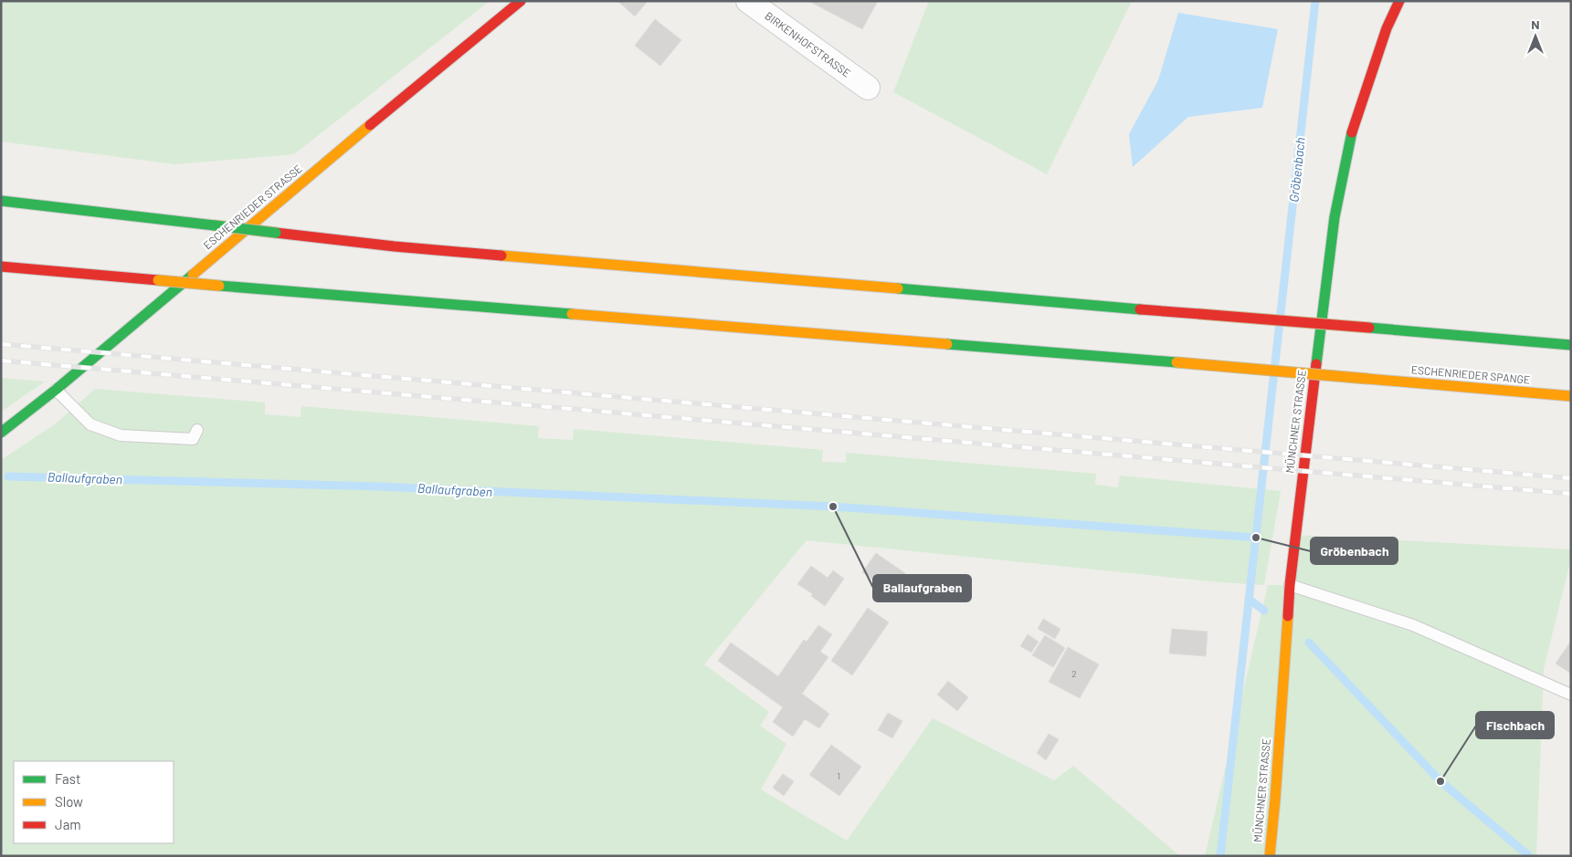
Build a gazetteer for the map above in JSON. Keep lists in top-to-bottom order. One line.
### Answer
{"streets":{"main road":["ESCHENRIEDER STRASSE","ESCHENRIEDER SPANGE","MÜNCHNER STRASSE"],"street":["BIRKENHOFSTRASSE"]},"water":["Gröbenbach","Ballaufgraben"],"places":["Ballaufgraben","Gröbenbach","Fischbach"],"house_numbers":["2","1"],"legend":["Fast","Slow","Jam"],"north":"top"}
